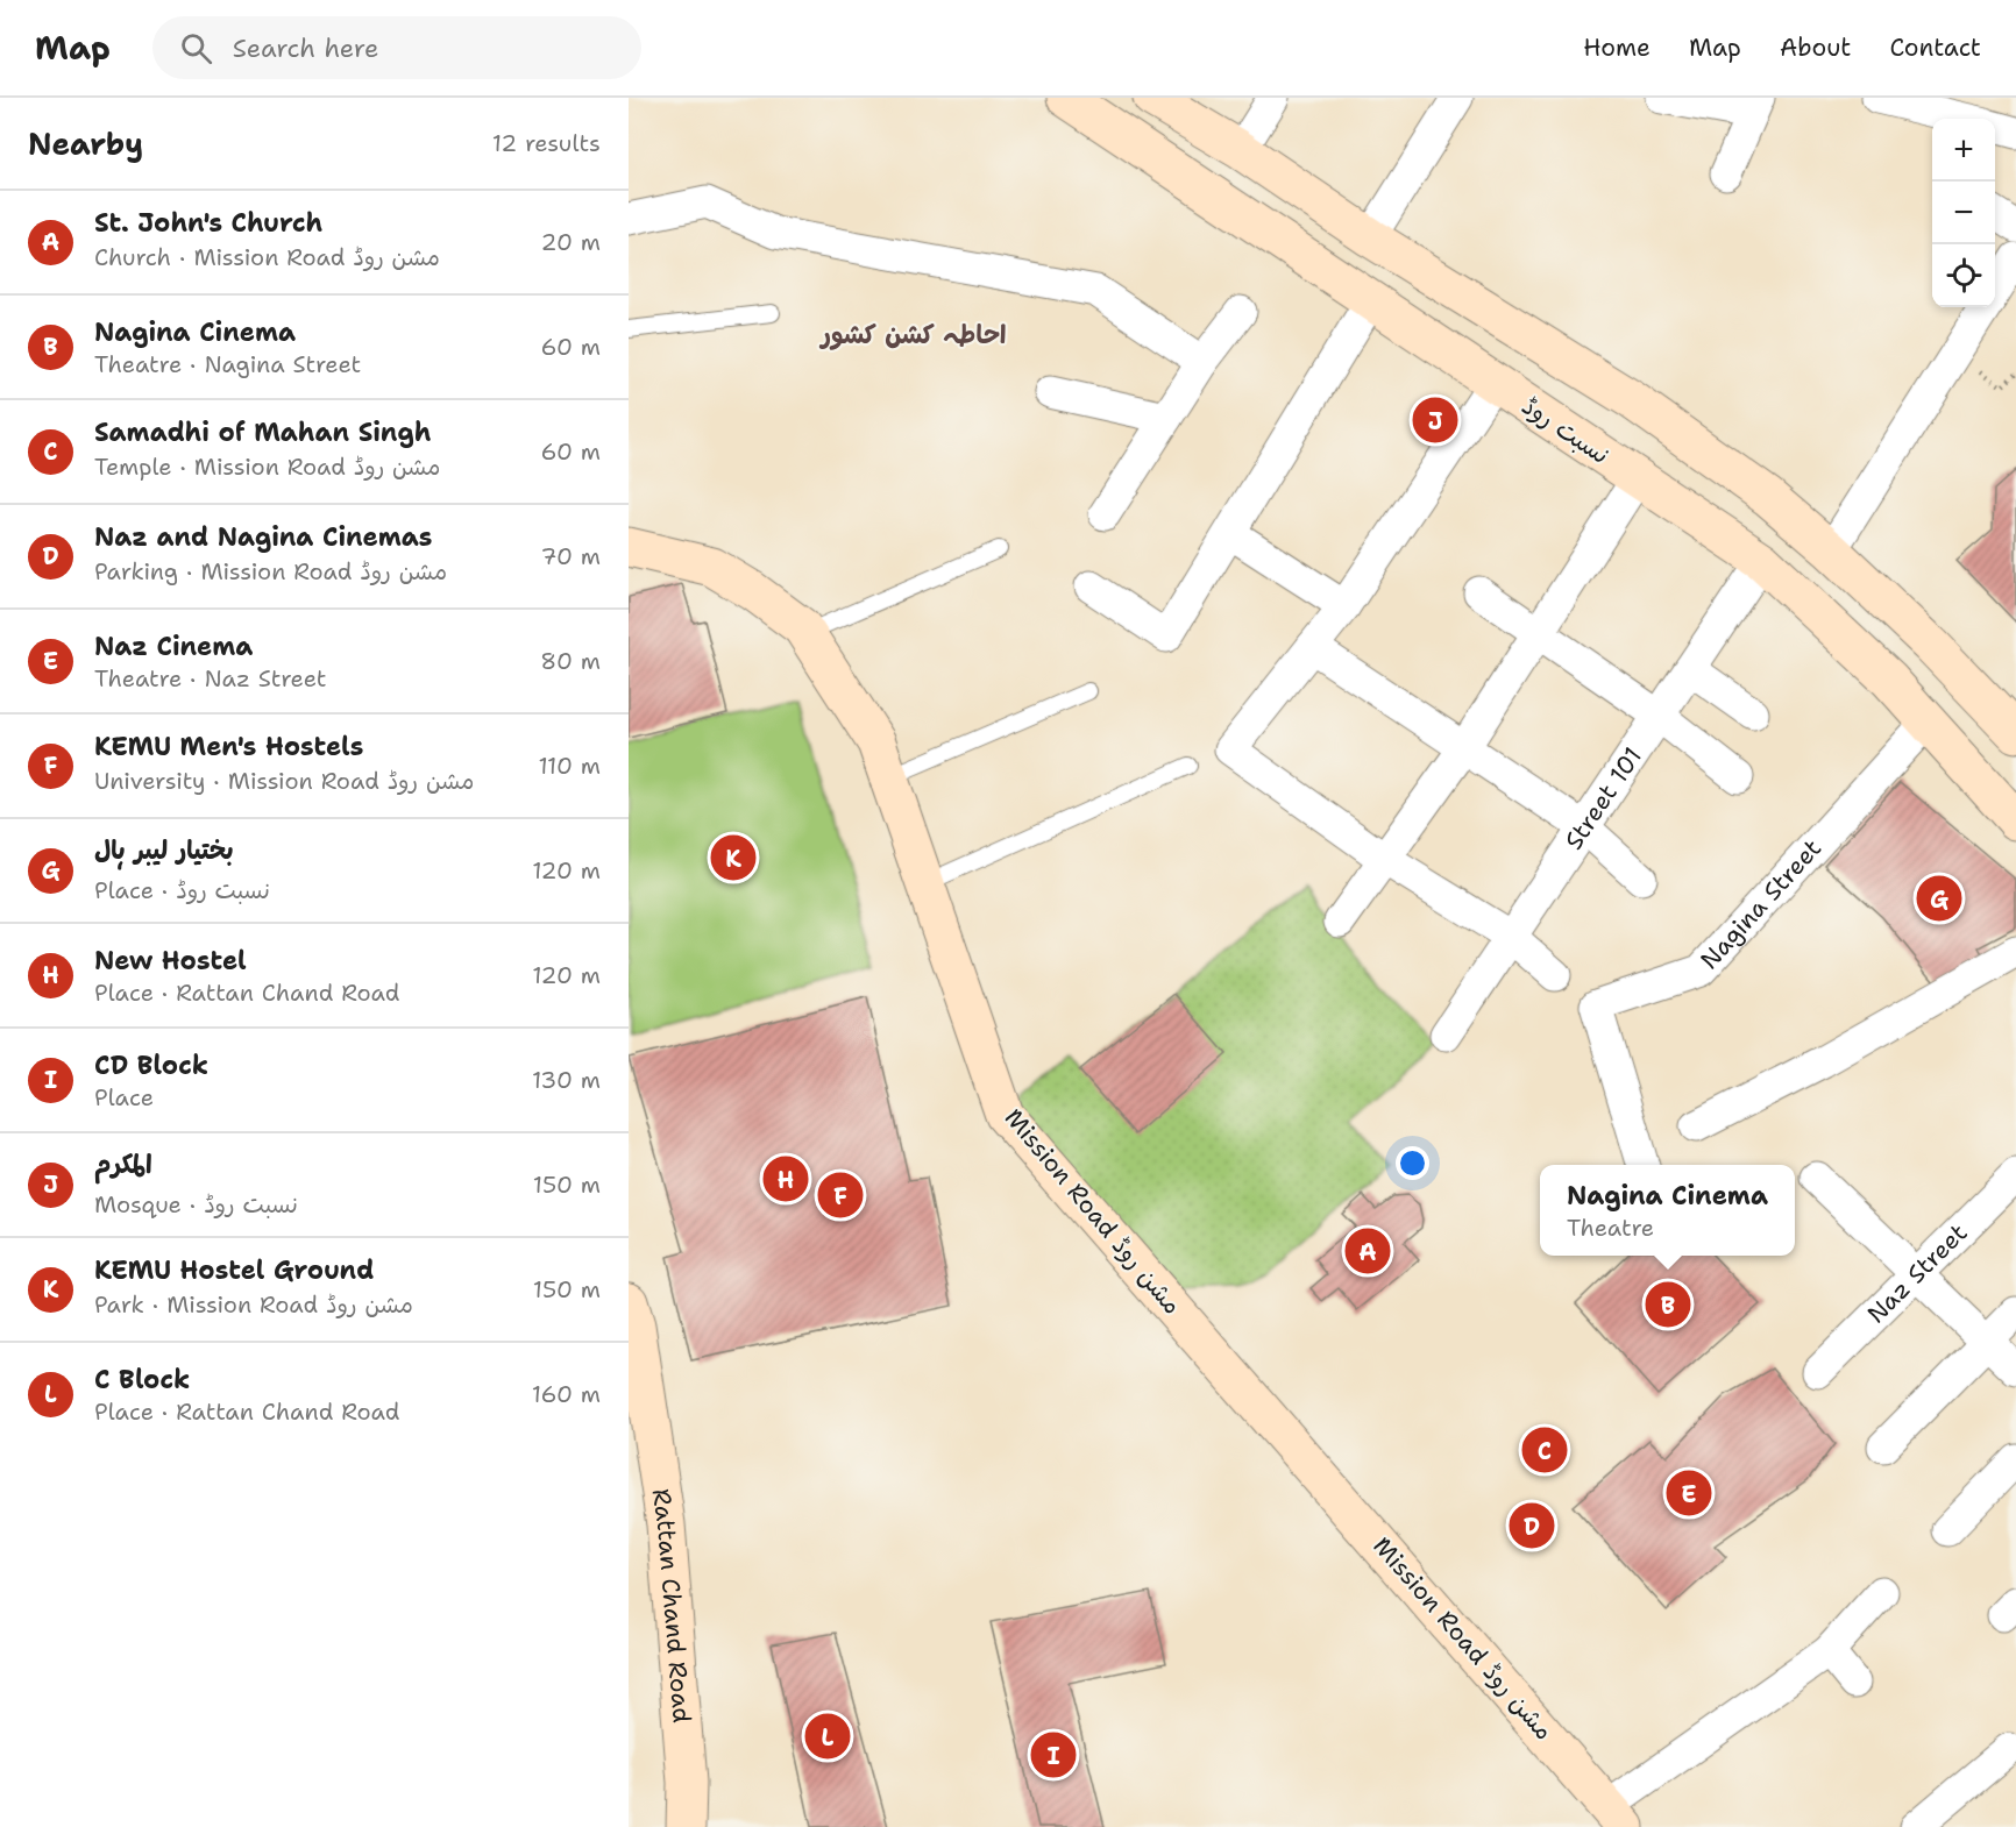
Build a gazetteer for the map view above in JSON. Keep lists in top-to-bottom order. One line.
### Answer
{"streets":{"main road":["نسبت روڈ","Mission Road مشن روڈ","Rattan Chand Road"],"street":["Street 101","Nagina Street","Naz Street"]},"crossings":[["نسبت روڈ","Street 101"],["نسبت روڈ","Nagina Street"]],"districts":["احاطہ کشن کشور"],"page":{"header":"Map","search":"Search here","nav":["Home","Map","About","Contact"],"heading":["Nearby","12 results"],"map_buttons":["+","−"],"list":[{"mark":"A","name":"St. John's Church","note":"Church · Mission Road مشن روڈ","value":"20 m"},{"mark":"B","name":"Nagina Cinema","note":"Theatre · Nagina Street","value":"60 m"},{"mark":"C","name":"Samadhi of Mahan Singh","note":"Temple · Mission Road مشن روڈ","value":"60 m"},{"mark":"D","name":"Naz and Nagina Cinemas","note":"Parking · Mission Road مشن روڈ","value":"70 m"},{"mark":"E","name":"Naz Cinema","note":"Theatre · Naz Street","value":"80 m"},{"mark":"F","name":"KEMU Men's Hostels","note":"University · Mission Road مشن روڈ","value":"110 m"},{"mark":"G","name":"بختیار لیبر ہال","note":"Place · نسبت روڈ","value":"120 m"},{"mark":"H","name":"New Hostel","note":"Place · Rattan Chand Road","value":"120 m"},{"mark":"I","name":"CD Block","note":"Place","value":"130 m"},{"mark":"J","name":"المکرم","note":"Mosque · نسبت روڈ","value":"150 m"},{"mark":"K","name":"KEMU Hostel Ground","note":"Park · Mission Road مشن روڈ","value":"150 m"},{"mark":"L","name":"C Block","note":"Place · Rattan Chand Road","value":"160 m"}],"pins":["J","K","G","H","F","A","B","C","E","D","L","I"],"popup":["Nagina Cinema","Theatre"]}}
